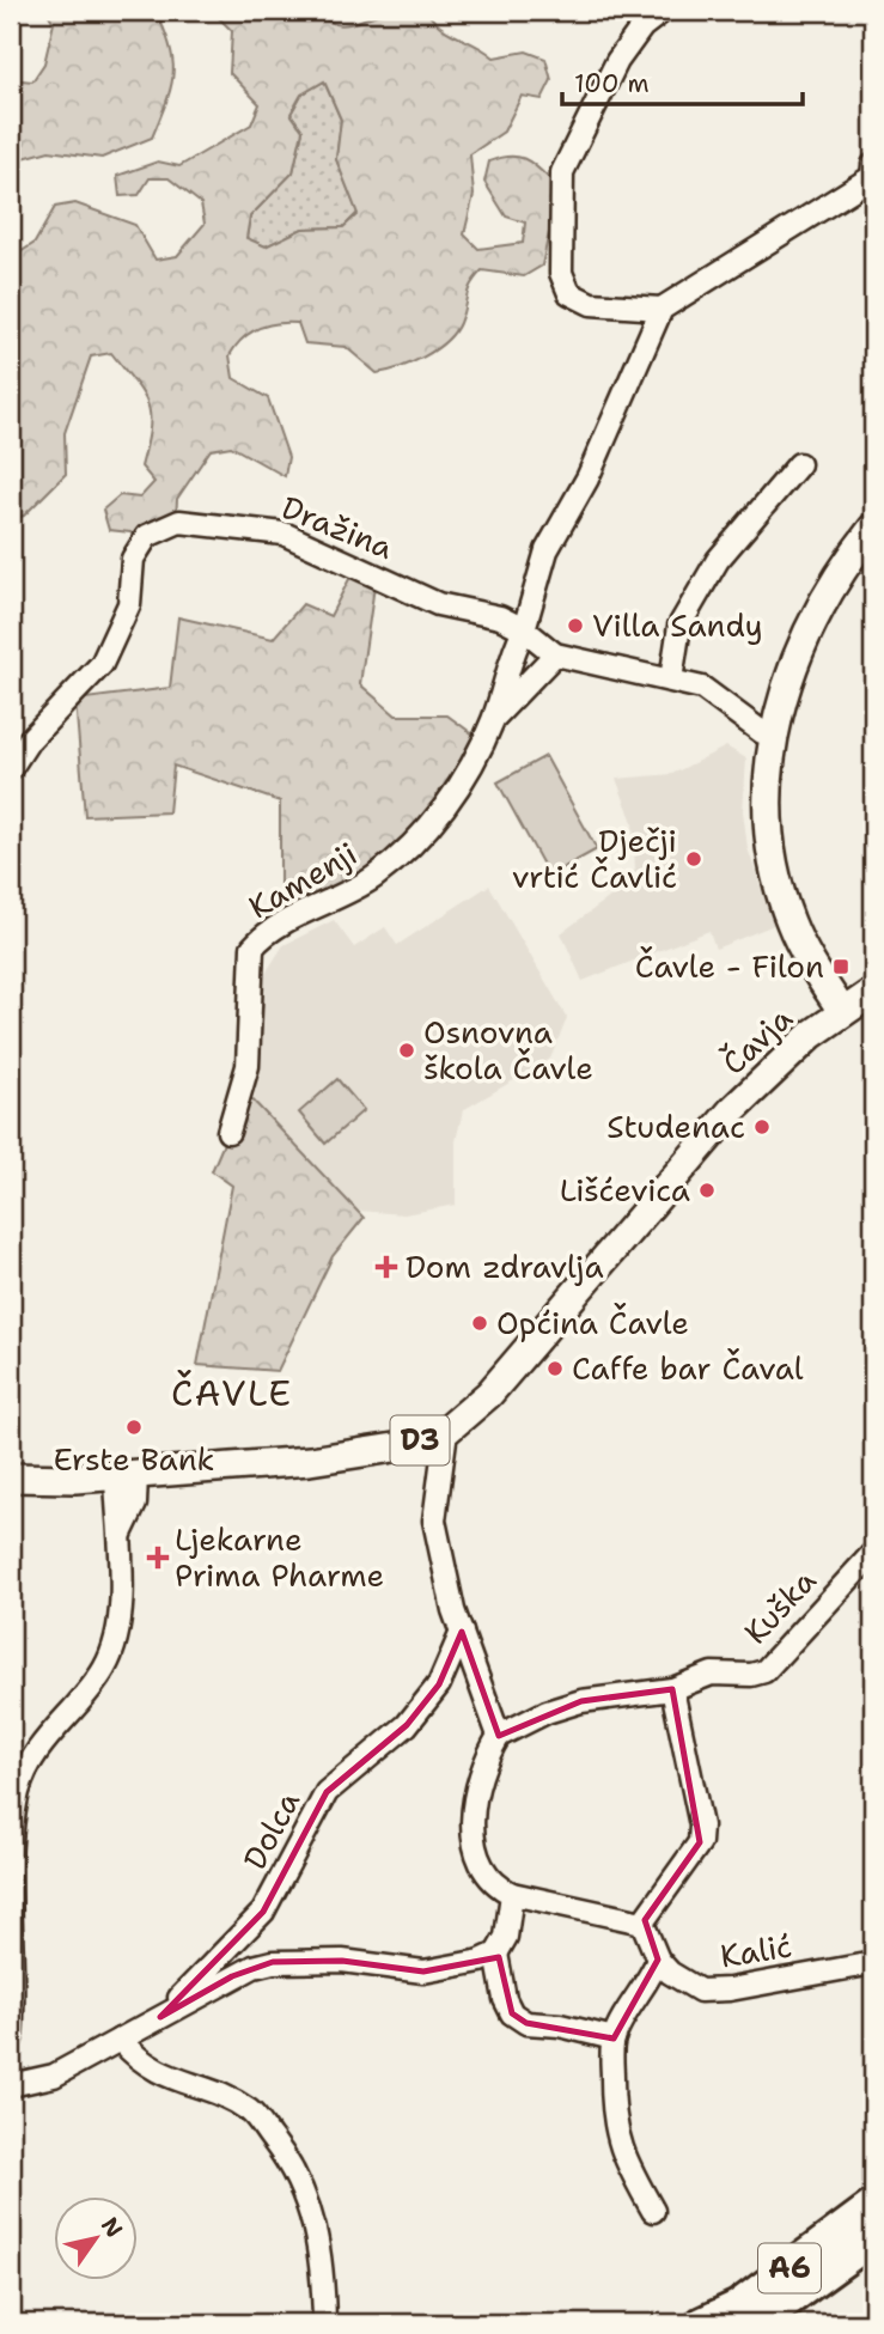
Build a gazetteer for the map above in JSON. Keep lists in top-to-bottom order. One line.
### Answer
{"streets":{"highway":["A6"],"main road":["Čavja","D3"],"street":["Dražina","Kamenji","Kuška","Dolca","Kalić"]},"crossings":[["Dražina","Kamenji"],["Kuška","Kalić"]],"districts":["ČAVLE"],"places":{"other":["Villa Sandy","Dječji vrtić Čavlić","Osnovna škola Čavle","Studenac","Lišćevica","Općina Čavle","Caffe bar Čaval","Erste Bank"],"transit":["Čavle - Filon"],"health":["Dom zdravlja","Ljekarne Prima Pharme"]},"scale_bar":"100 m","north":"top right"}
